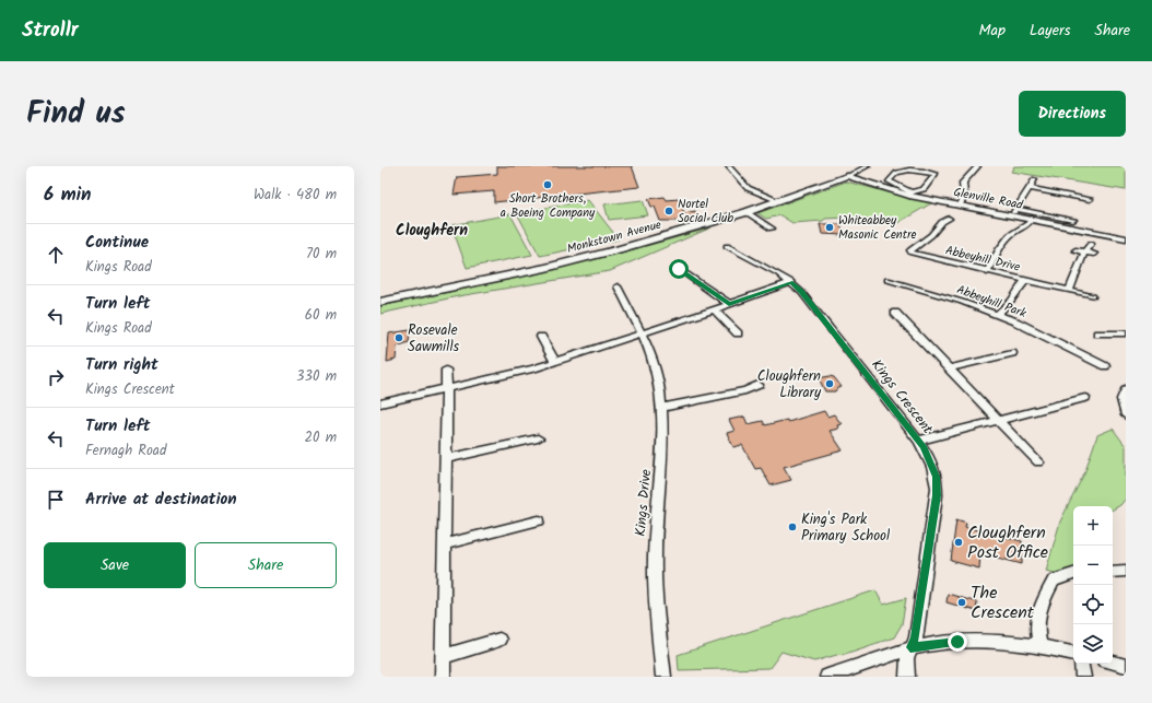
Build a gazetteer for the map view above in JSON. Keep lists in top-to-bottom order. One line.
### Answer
{"streets":{"street":["Glenville Road","Monkstown Avenue","Abbeyhill Drive","Abbeyhill Park","Kings Crescent","Kings Drive"]},"crossings":[["Glenville Road","Monkstown Avenue"]],"districts":["Cloughfern"],"places":["Short Brothers, a Boeing Company","Nortel Social Club","Whiteabbey Masonic Centre","Rosevale Sawmills","Cloughfern Library","King's Park Primary School","Cloughfern Post Office","The Crescent"],"page":{"header":"Strollr","nav":["Map","Layers","Share"],"title":"Find us","buttons":["Directions",["Save","Share"]],"heading":["6 min","Walk · 480 m"],"list":[["Continue","Kings Road","70 m"],["Turn left","Kings Road","60 m"],["Turn right","Kings Crescent","330 m"],["Turn left","Fernagh Road","20 m"],"Arrive at destination"],"map_buttons":["+","−"]}}
